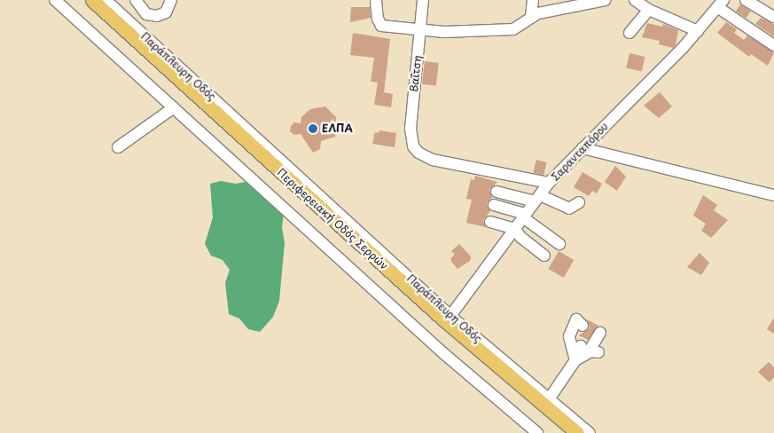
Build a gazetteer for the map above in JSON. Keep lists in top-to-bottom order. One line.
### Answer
{"streets":{"main road":["Περιφερειακή Οδός Σερρών"],"street":["Παράπλευρη Οδός","Βαΐτση","Σαρανταπόρου"]},"crossings":[["Παράπλευρη Οδός","Σαρανταπόρου"],["Βαΐτση","Σαρανταπόρου"]],"places":["ΕΛΠΑ"]}
